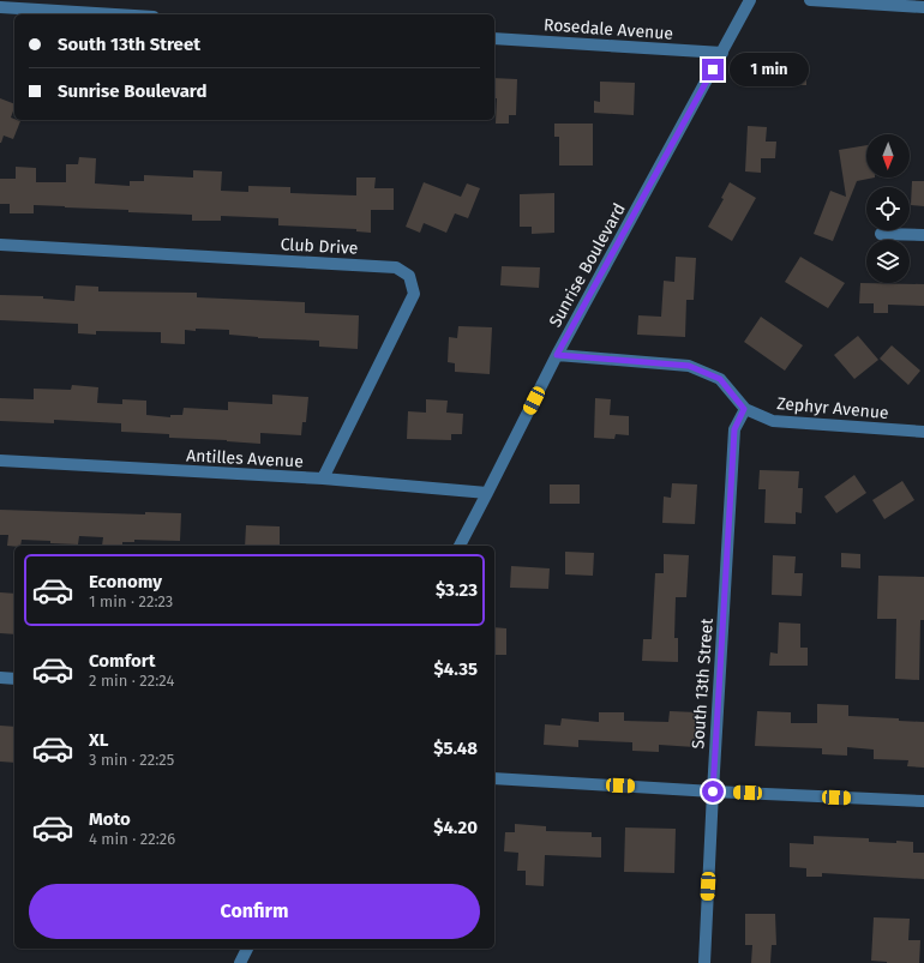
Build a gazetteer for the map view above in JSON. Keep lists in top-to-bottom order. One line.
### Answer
{"streets":{"street":["Rosedale Avenue","Club Drive","Sunrise Boulevard","Zephyr Avenue","Antilles Avenue","South 13th Street"]},"crossings":[["Rosedale Avenue","Sunrise Boulevard"],["Club Drive","Antilles Avenue"],["Sunrise Boulevard","Antilles Avenue"],["Zephyr Avenue","South 13th Street"]],"north":"bottom","page":{"banner":["South 13th Street","Sunrise Boulevard"],"bubble":"1 min","list":[{"name":"Economy","note":"1 min · 22:23","value":"$3.23"},{"name":"Comfort","note":"2 min · 22:24","value":"$4.35"},{"name":"XL","note":"3 min · 22:25","value":"$5.48"},{"name":"Moto","note":"4 min · 22:26","value":"$4.20"}],"buttons":"Confirm"}}
